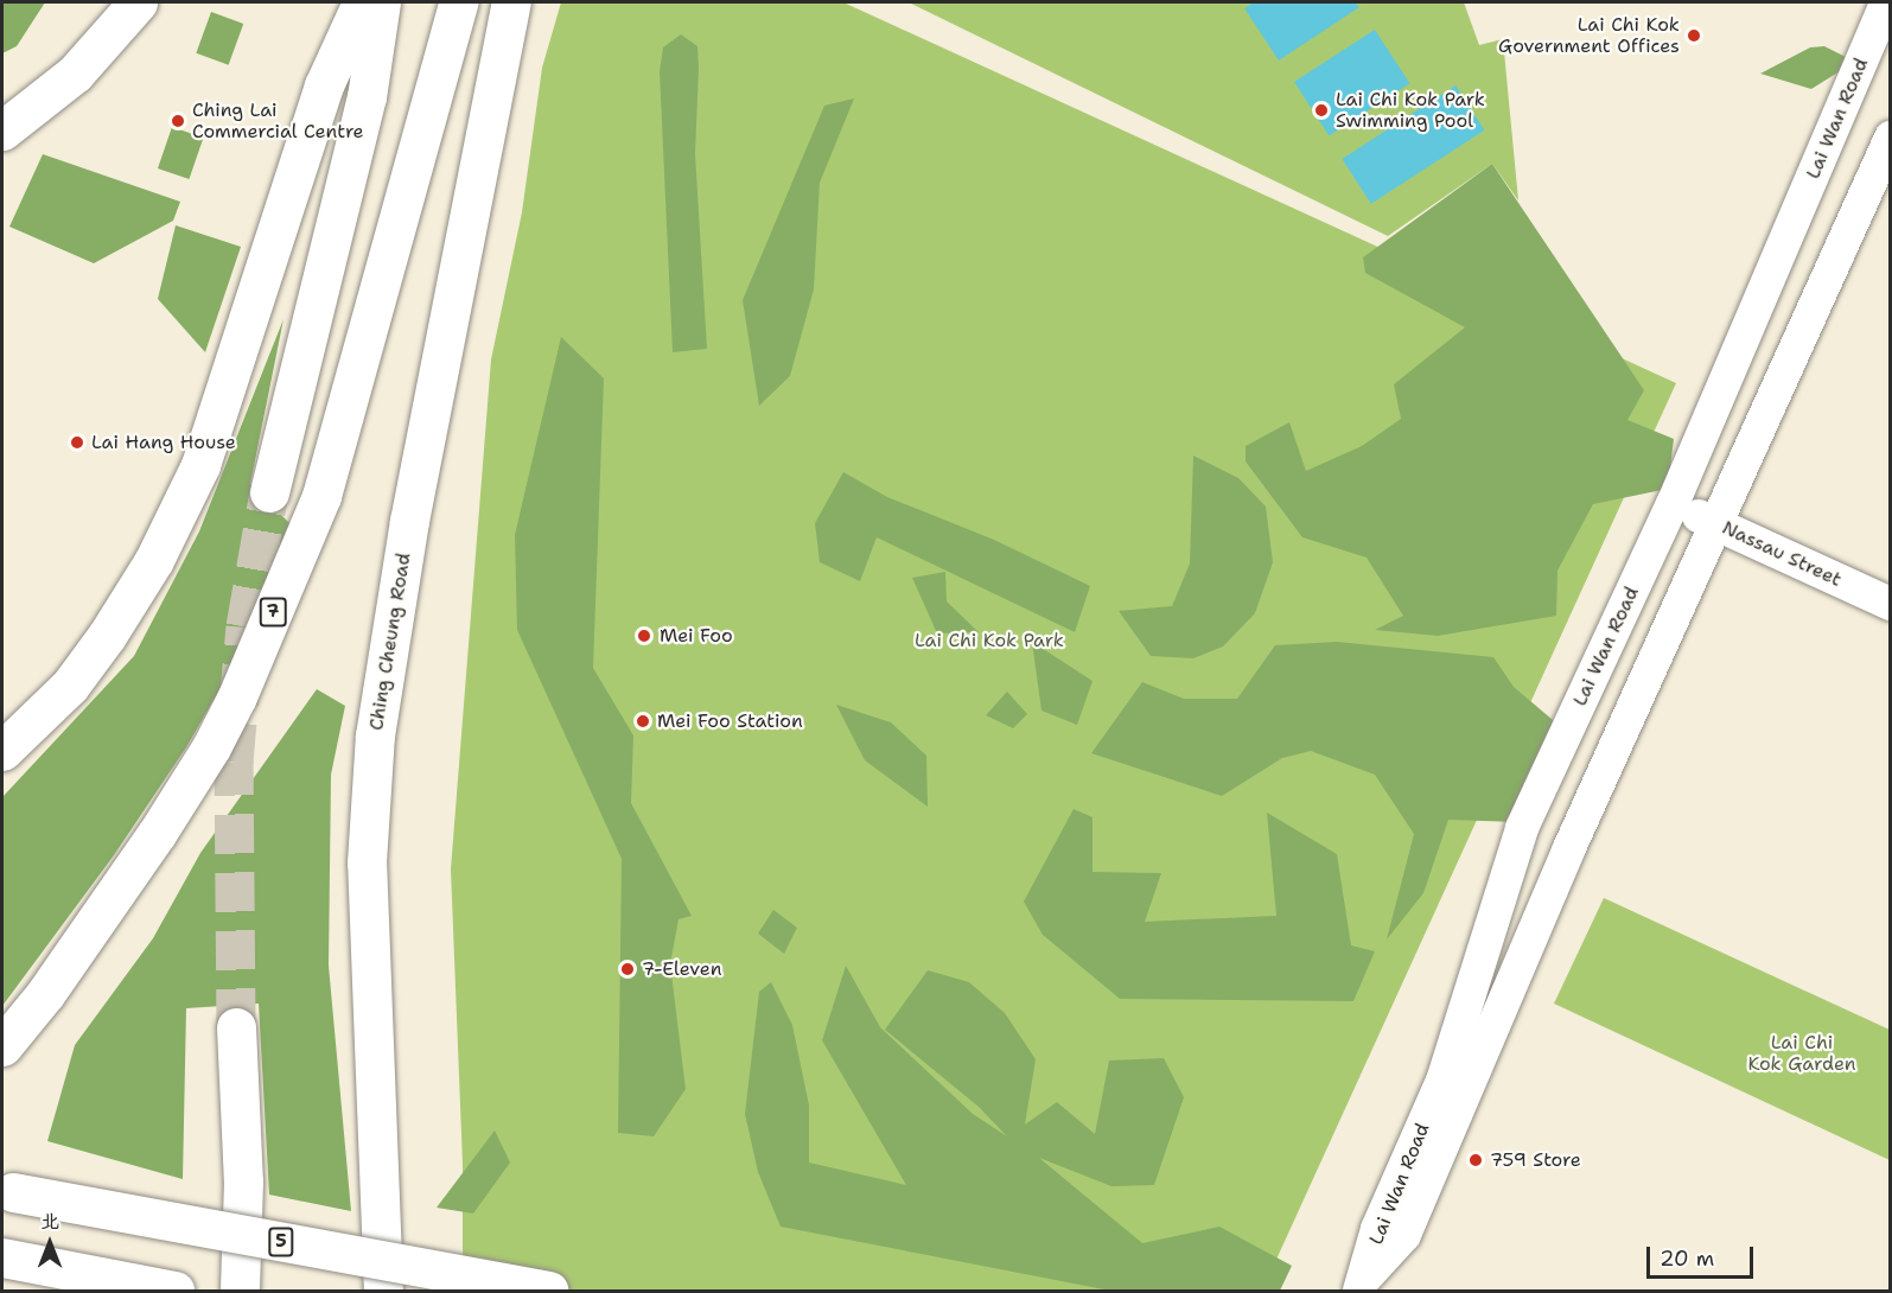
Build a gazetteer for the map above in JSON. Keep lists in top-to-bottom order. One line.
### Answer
{"streets":{"main road":["7","Ching Cheung Road","5"],"street":["Lai Wan Road","Nassau Street"]},"crossings":[["Lai Wan Road","Nassau Street"]],"parks":["Lai Chi Kok Park","Lai Chi Kok Garden"],"places":["Lai Chi Kok Government Offices","Lai Chi Kok Park Swimming Pool","Ching Lai Commercial Centre","Lai Hang House","Mei Foo","Mei Foo Station","7-Eleven","759 Store"],"scale_bar":"20 m","north":"top"}
